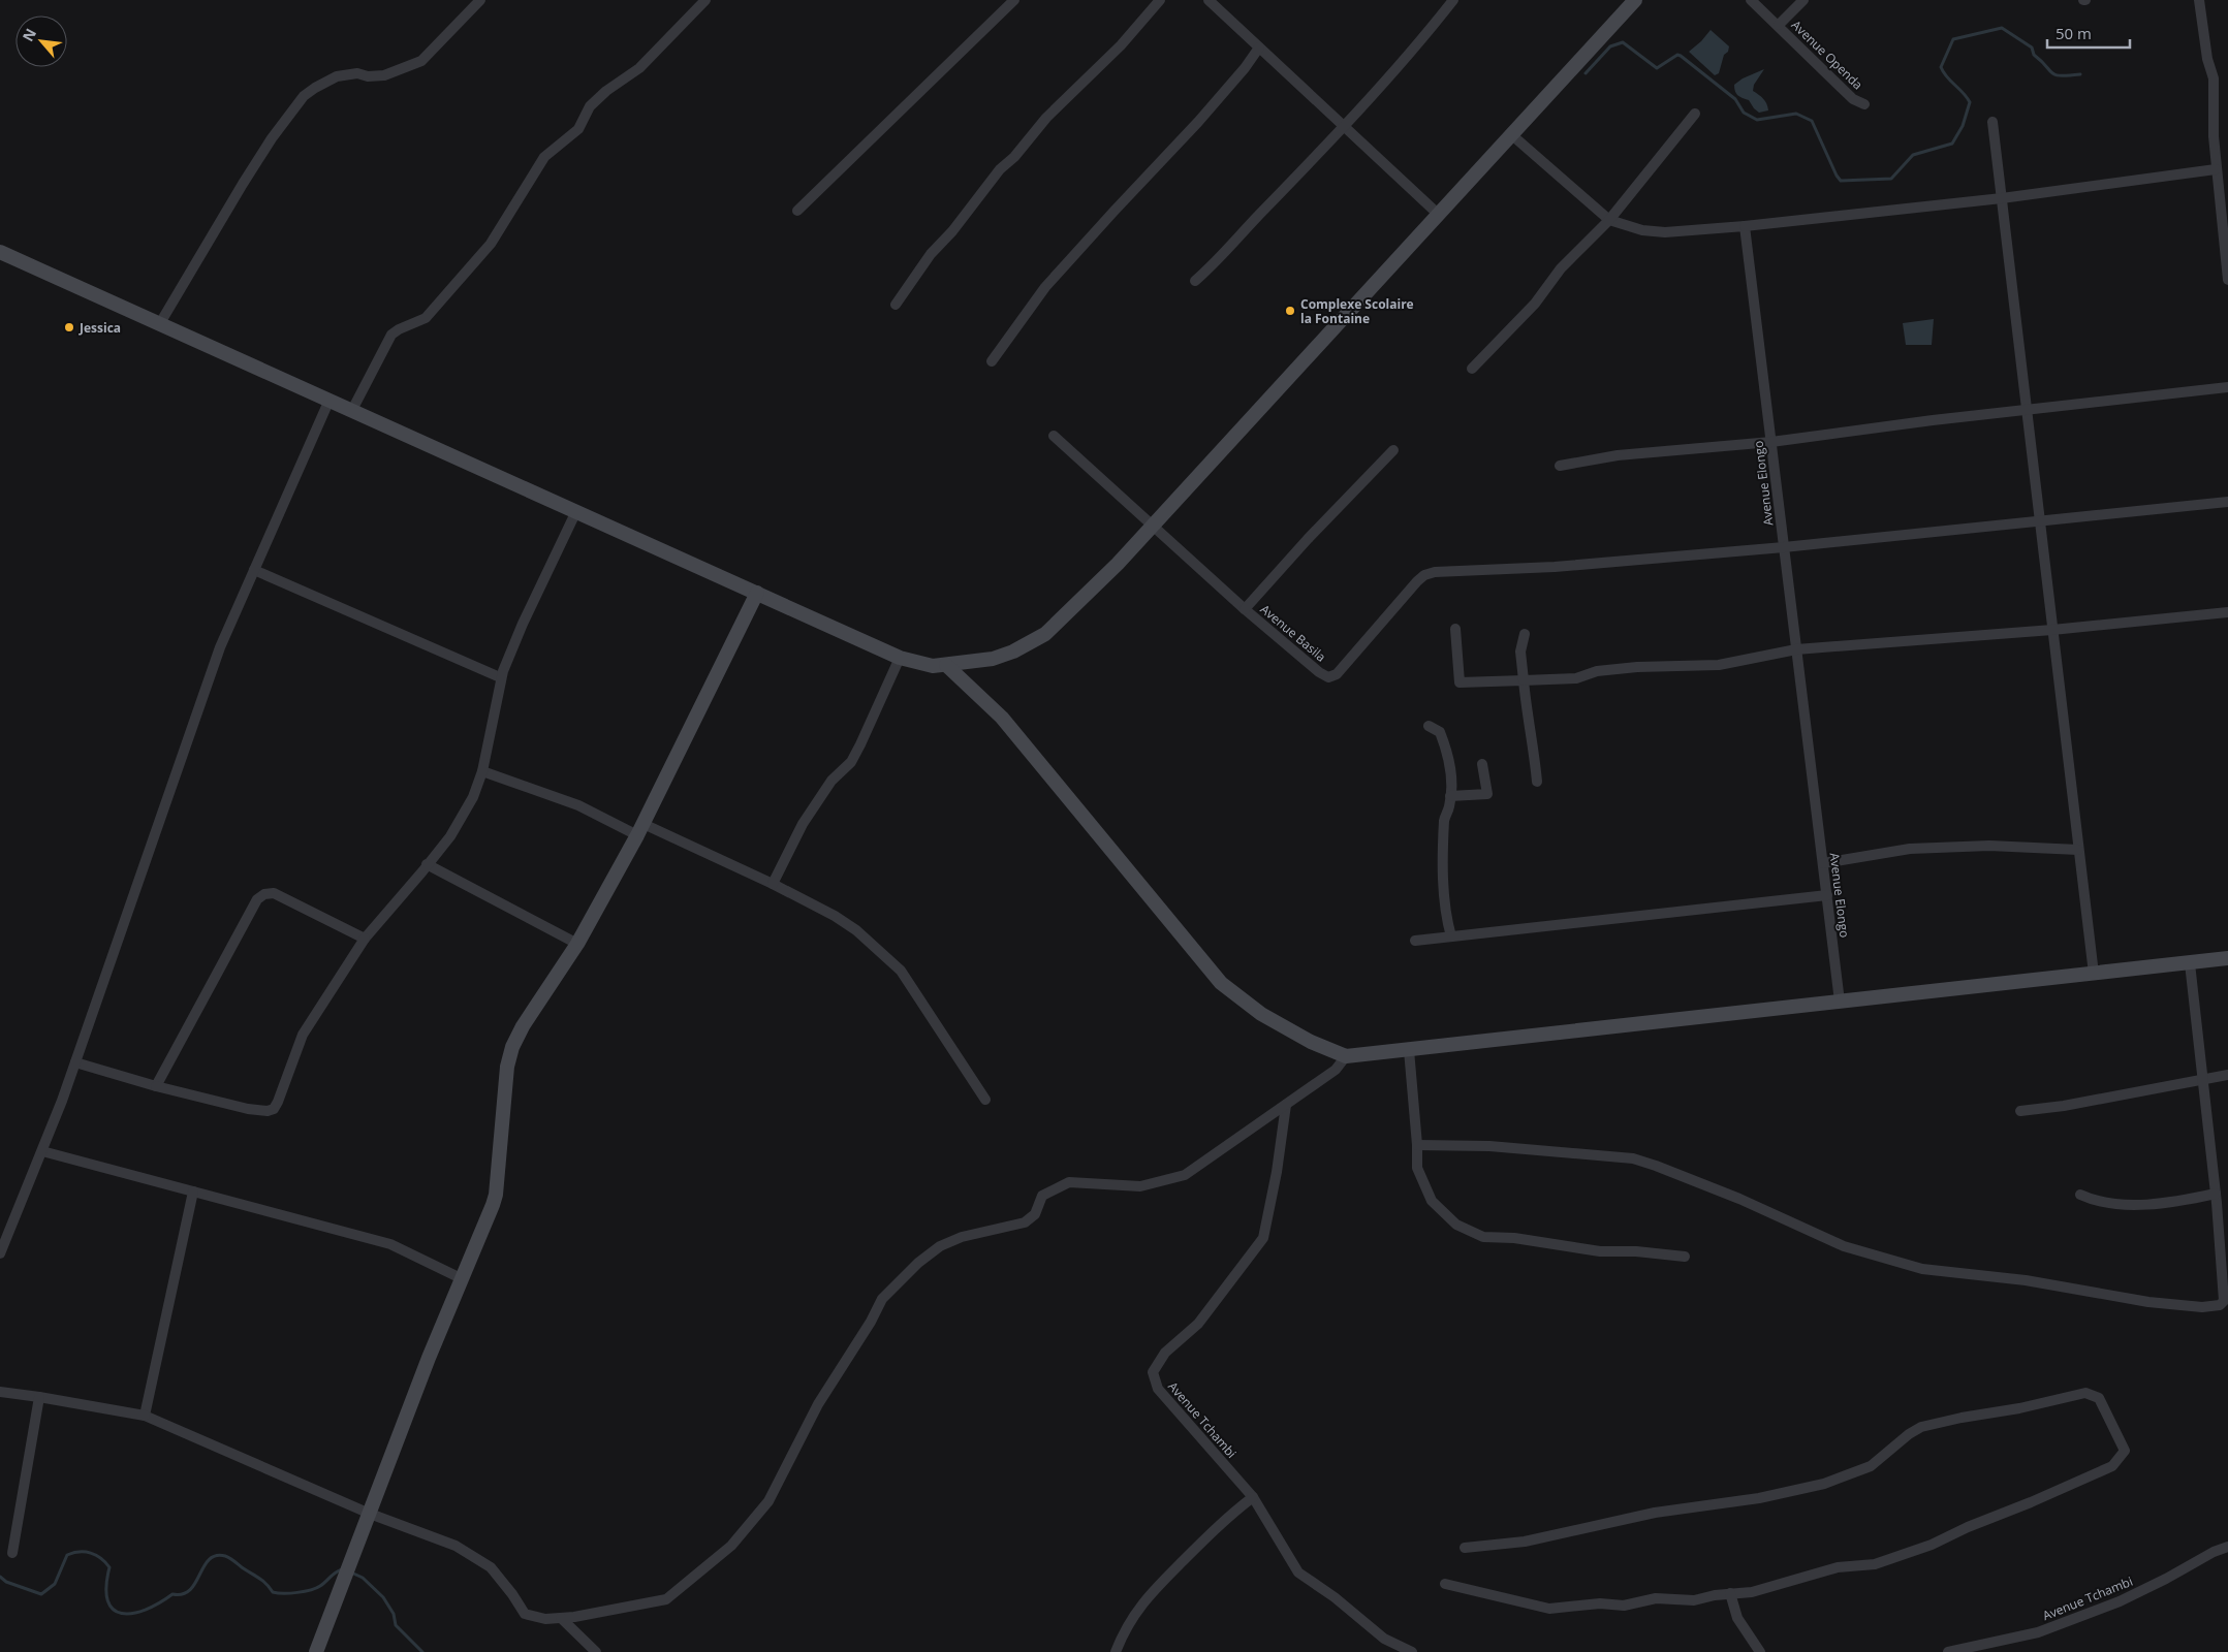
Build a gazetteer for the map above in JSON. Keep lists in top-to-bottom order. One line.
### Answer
{"streets":{"street":["Avenue Openda","Avenue Elongo","Avenue Basila","Avenue Tchambi"]},"crossings":[["Avenue Elongo","Avenue Basila"]],"places":["Complexe Scolaire la Fontaine","Jessica"],"scale_bar":"50 m","north":"top left"}
